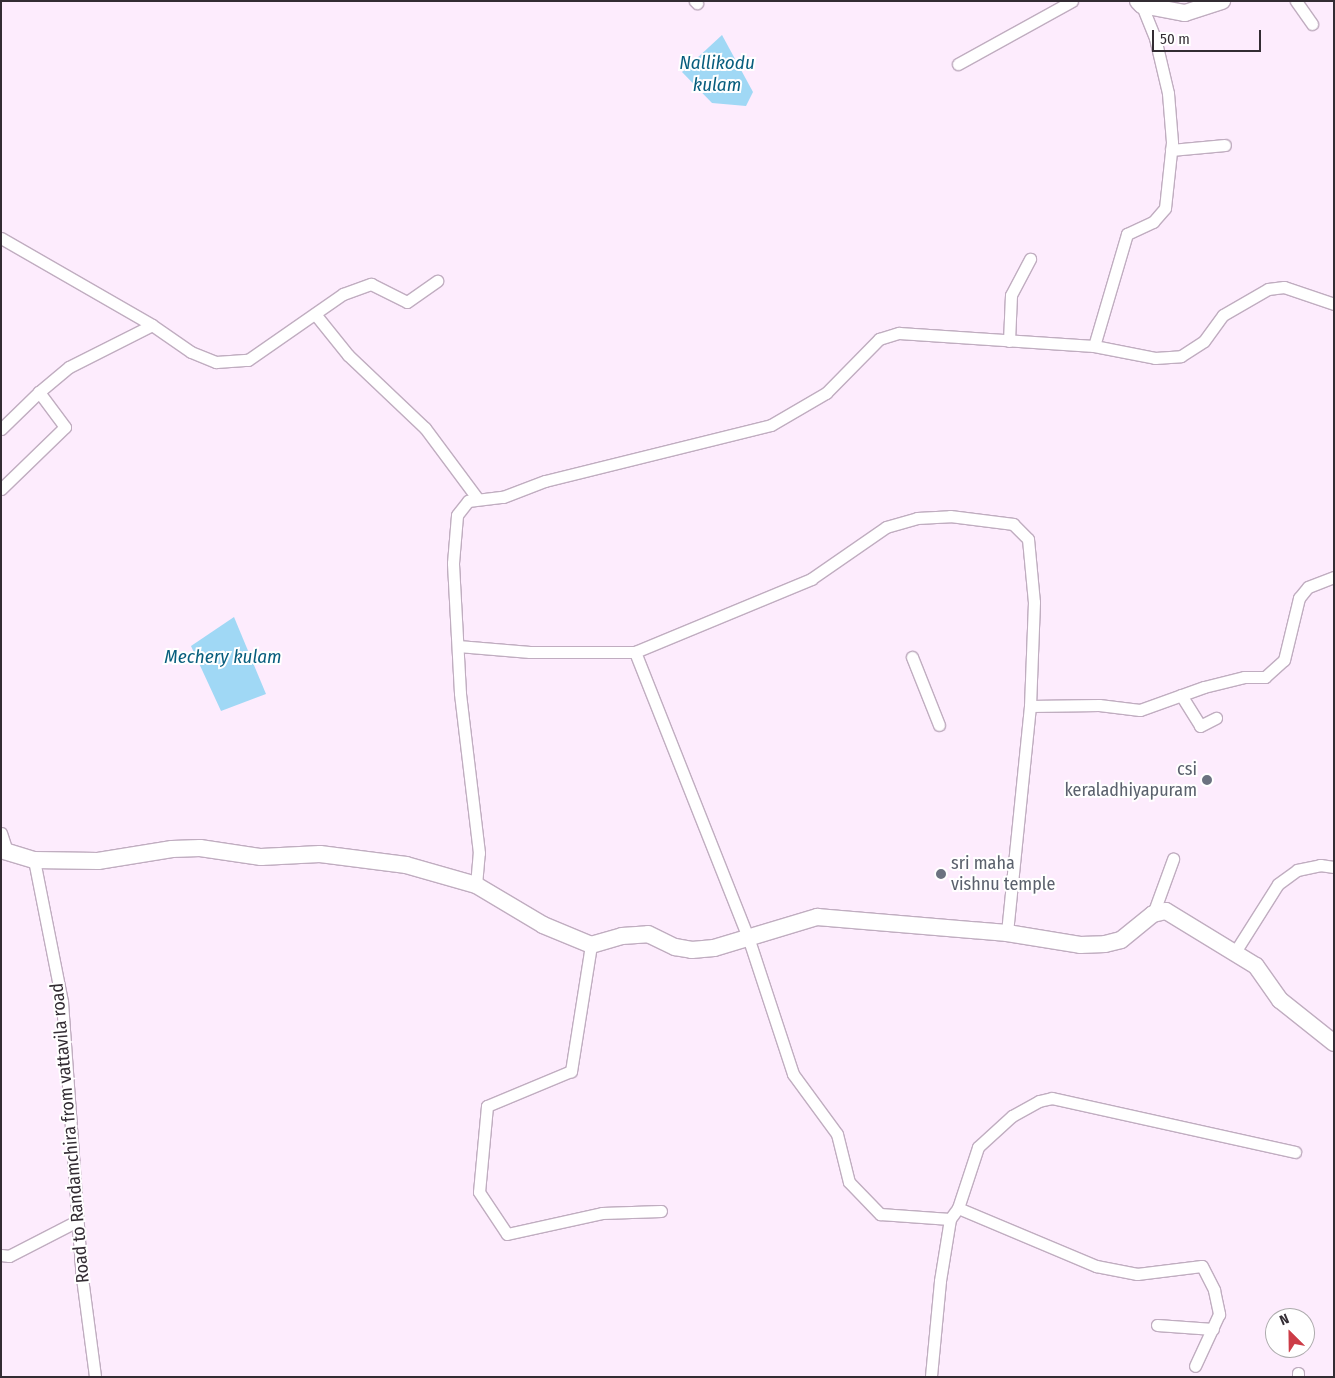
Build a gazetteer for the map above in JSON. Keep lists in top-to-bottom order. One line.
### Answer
{"streets":{"street":["Road to Randamchira from vattavila road"]},"water":["Nallikodu kulam","Mechery kulam"],"places":["csi keraladhiyapuram","sri maha vishnu temple"],"scale_bar":"50 m","north":"top left"}
